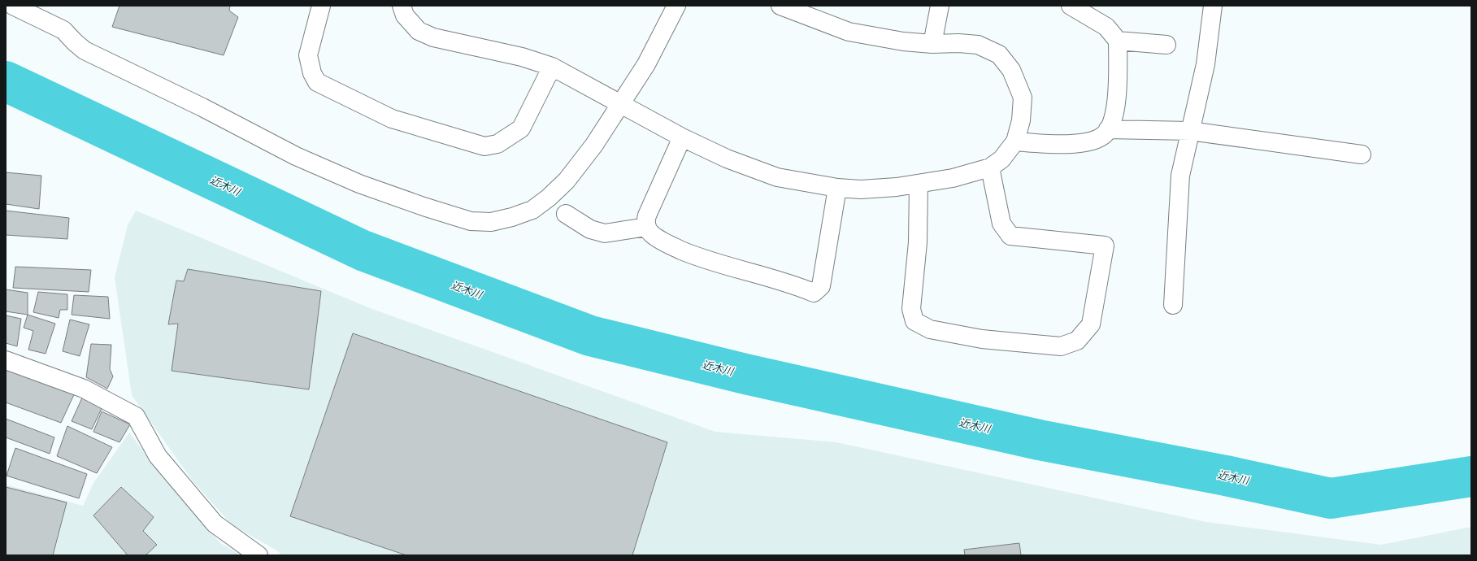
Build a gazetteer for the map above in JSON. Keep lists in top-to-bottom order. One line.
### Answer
{"water":["近木川"]}
